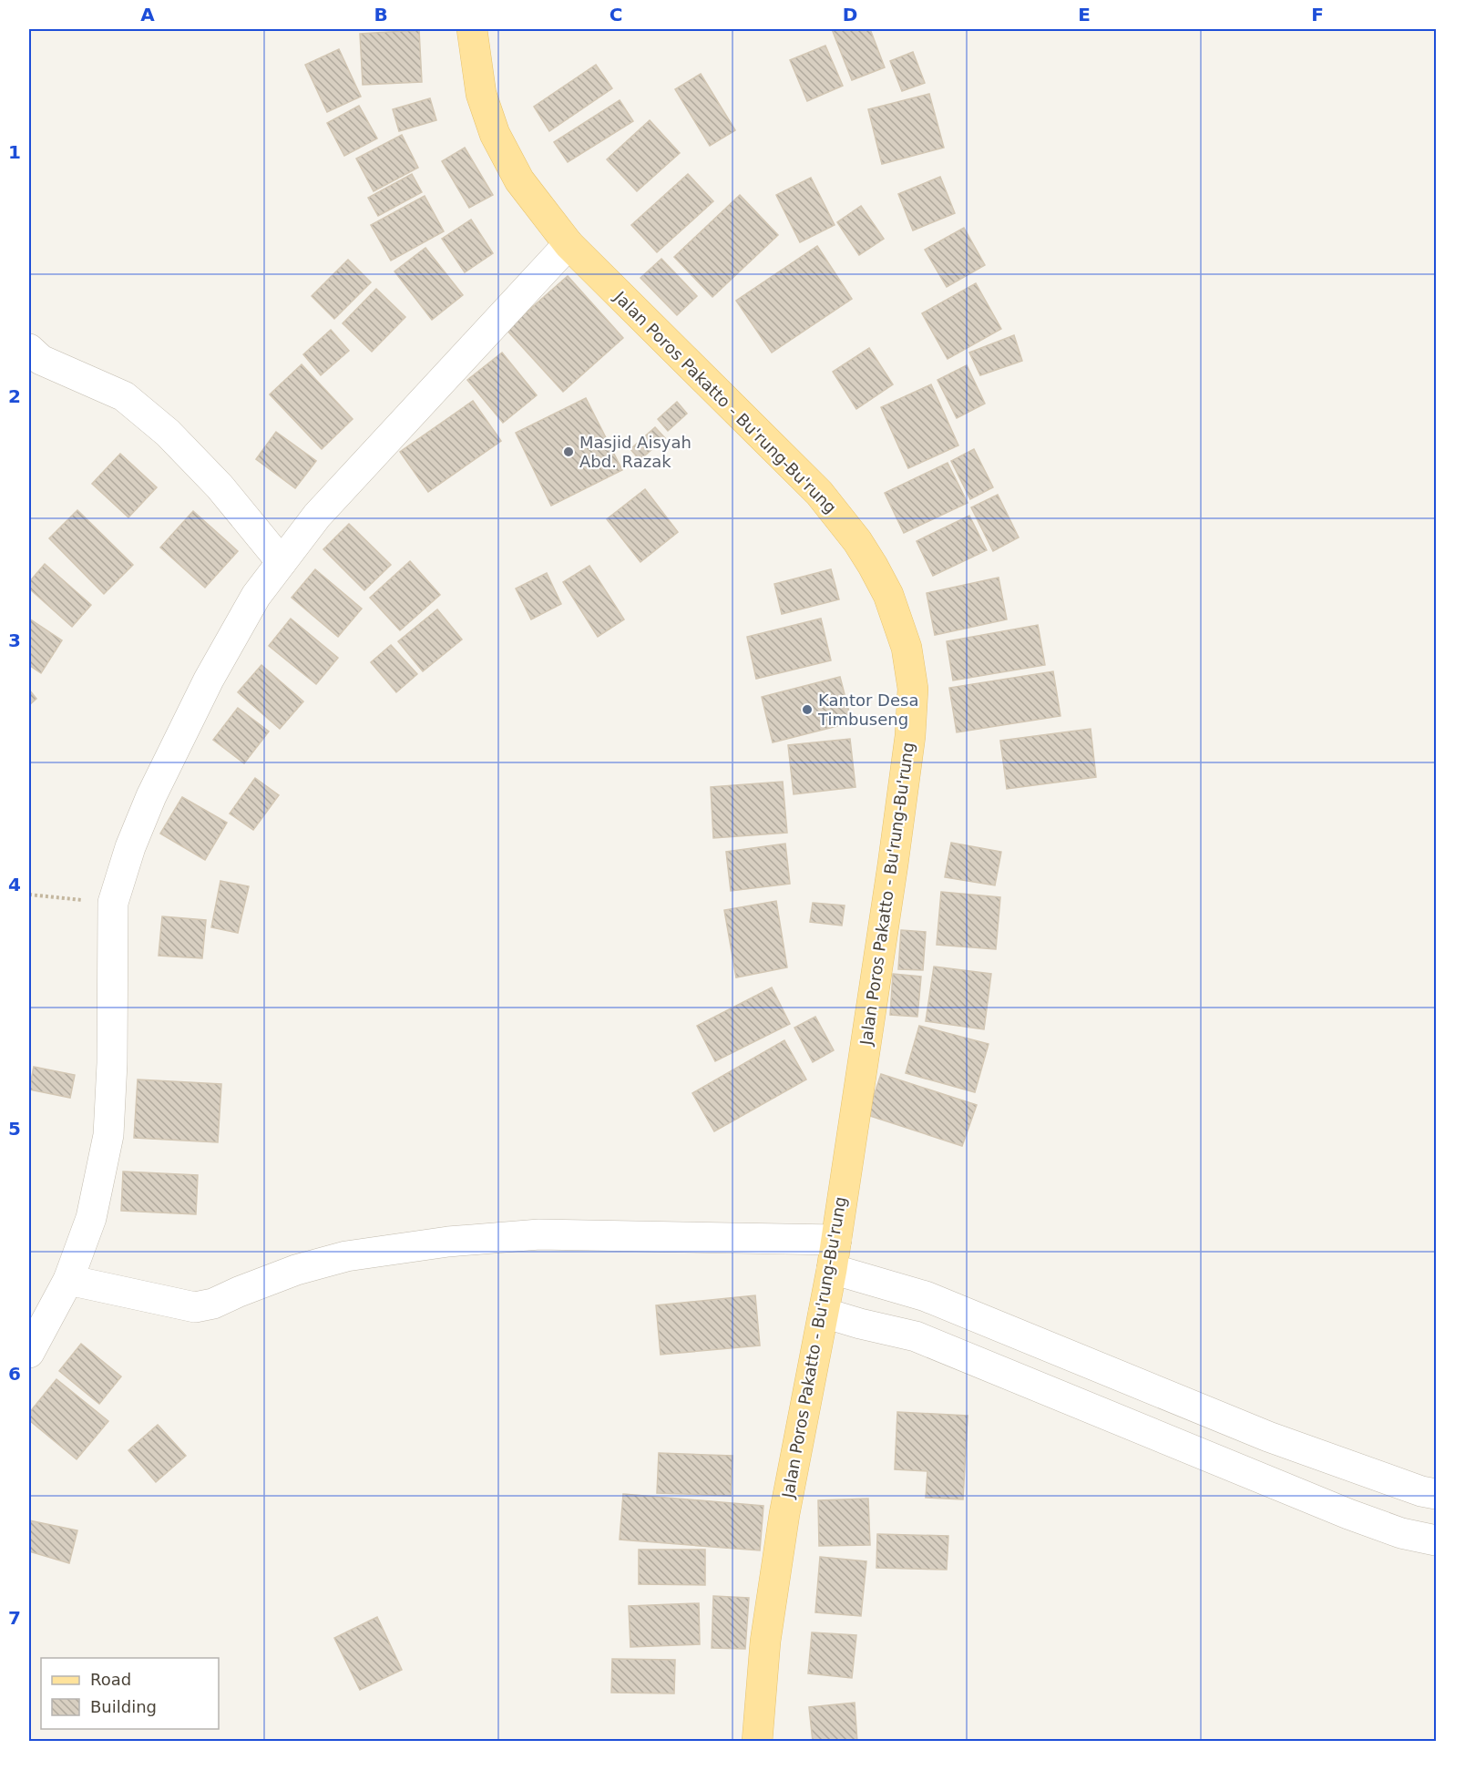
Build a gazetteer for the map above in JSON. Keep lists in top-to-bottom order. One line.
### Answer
{"streets":{"main road":["Jalan Poros Pakatto - Bu'rung-Bu'rung"]},"places":["Masjid Aisyah Abd. Razak","Kantor Desa Timbuseng"],"legend":["Road","Building"],"grid":{"columns":["A","B","C","D","E","F"],"rows":["1","2","3","4","5","6","7"]}}
